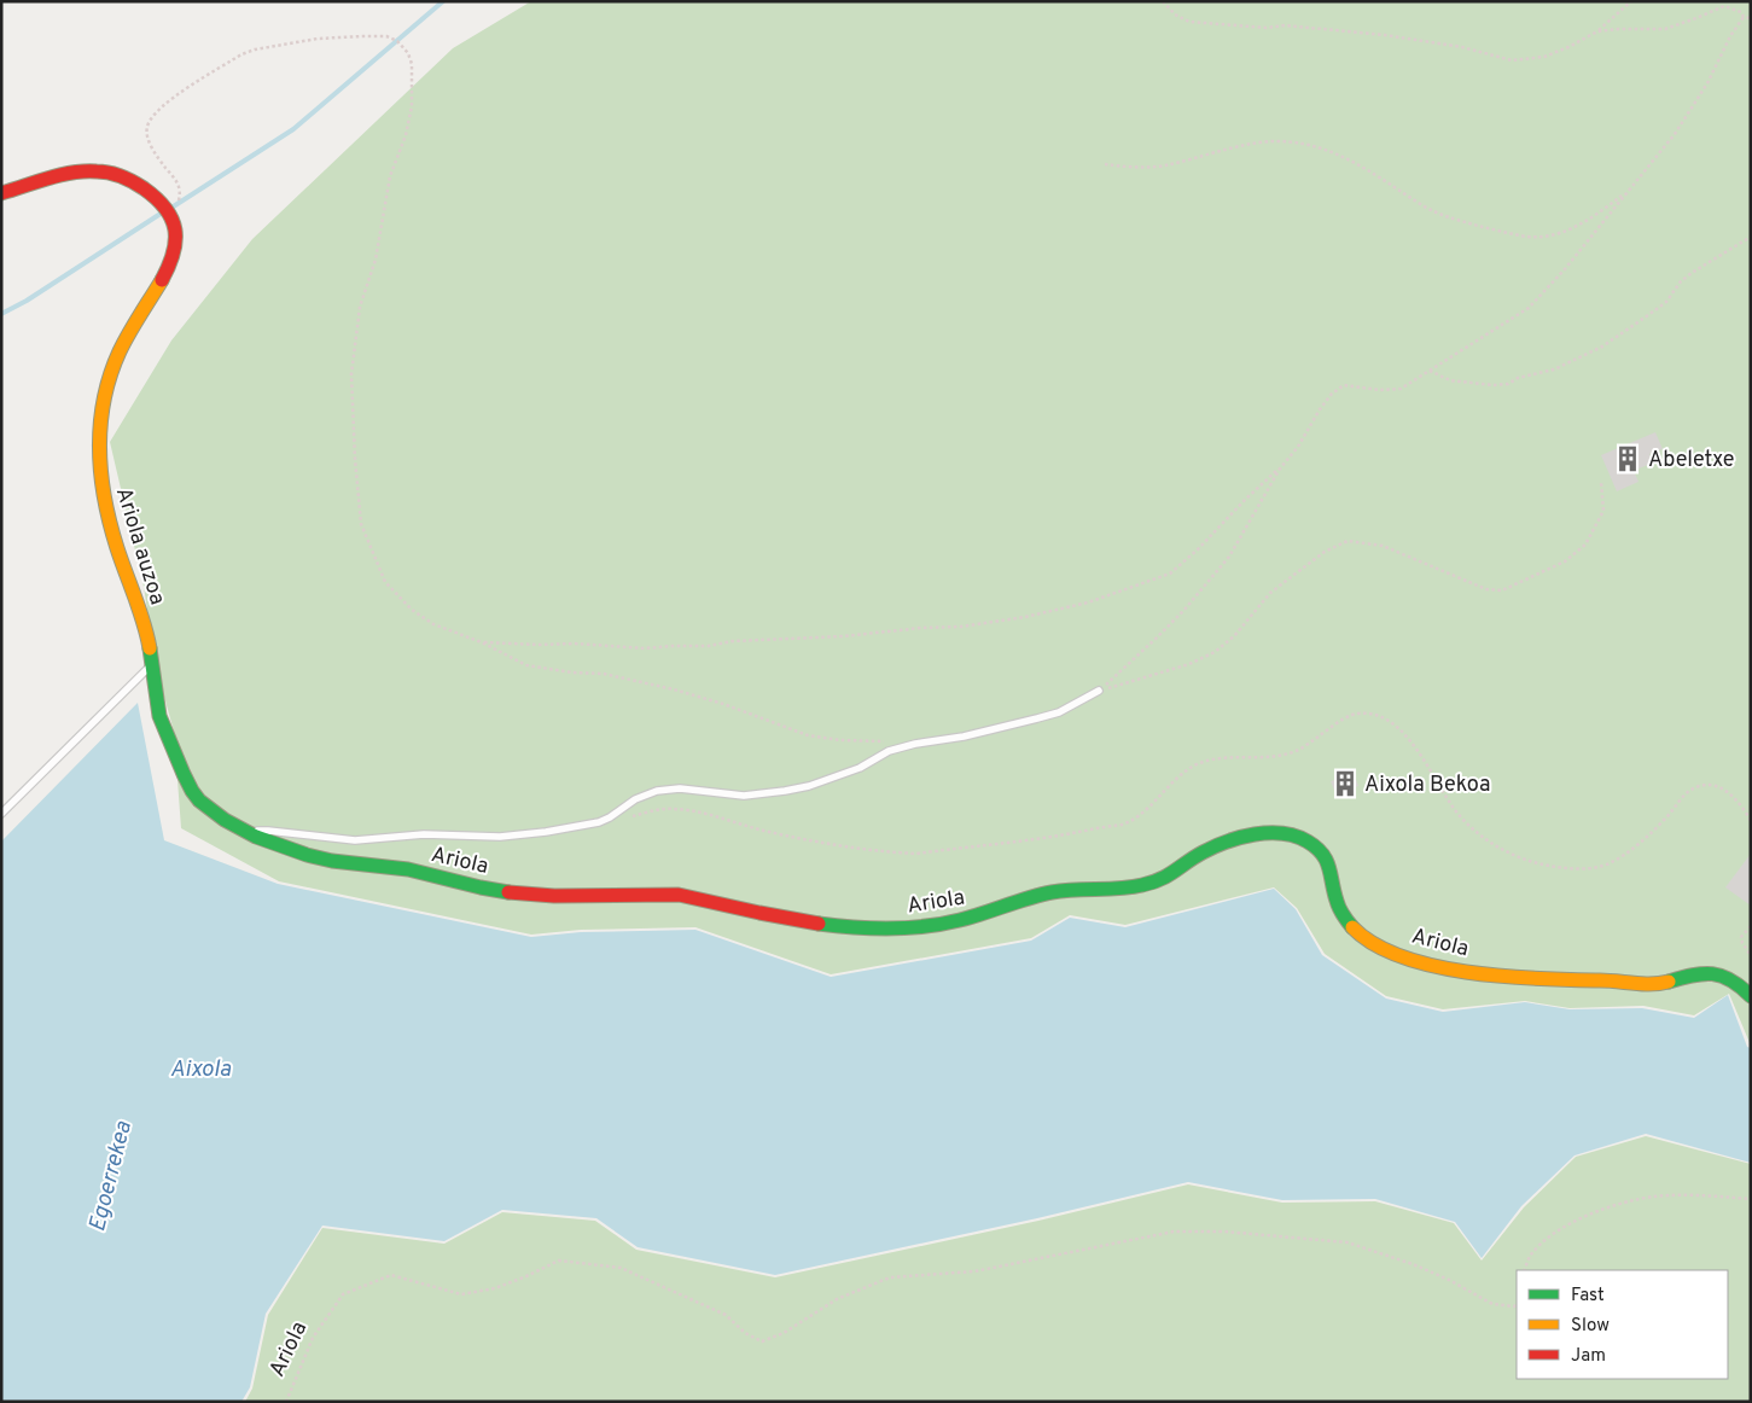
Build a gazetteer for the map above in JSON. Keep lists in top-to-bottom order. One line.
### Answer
{"streets":{"street":["Ariola auzoa","Ariola"]},"crossings":[["Ariola auzoa","Ariola"]],"water":["Aixola","Egoerrekea"],"places":{"building":["Abeletxe","Aixola Bekoa"]},"legend":["Fast","Slow","Jam"]}
